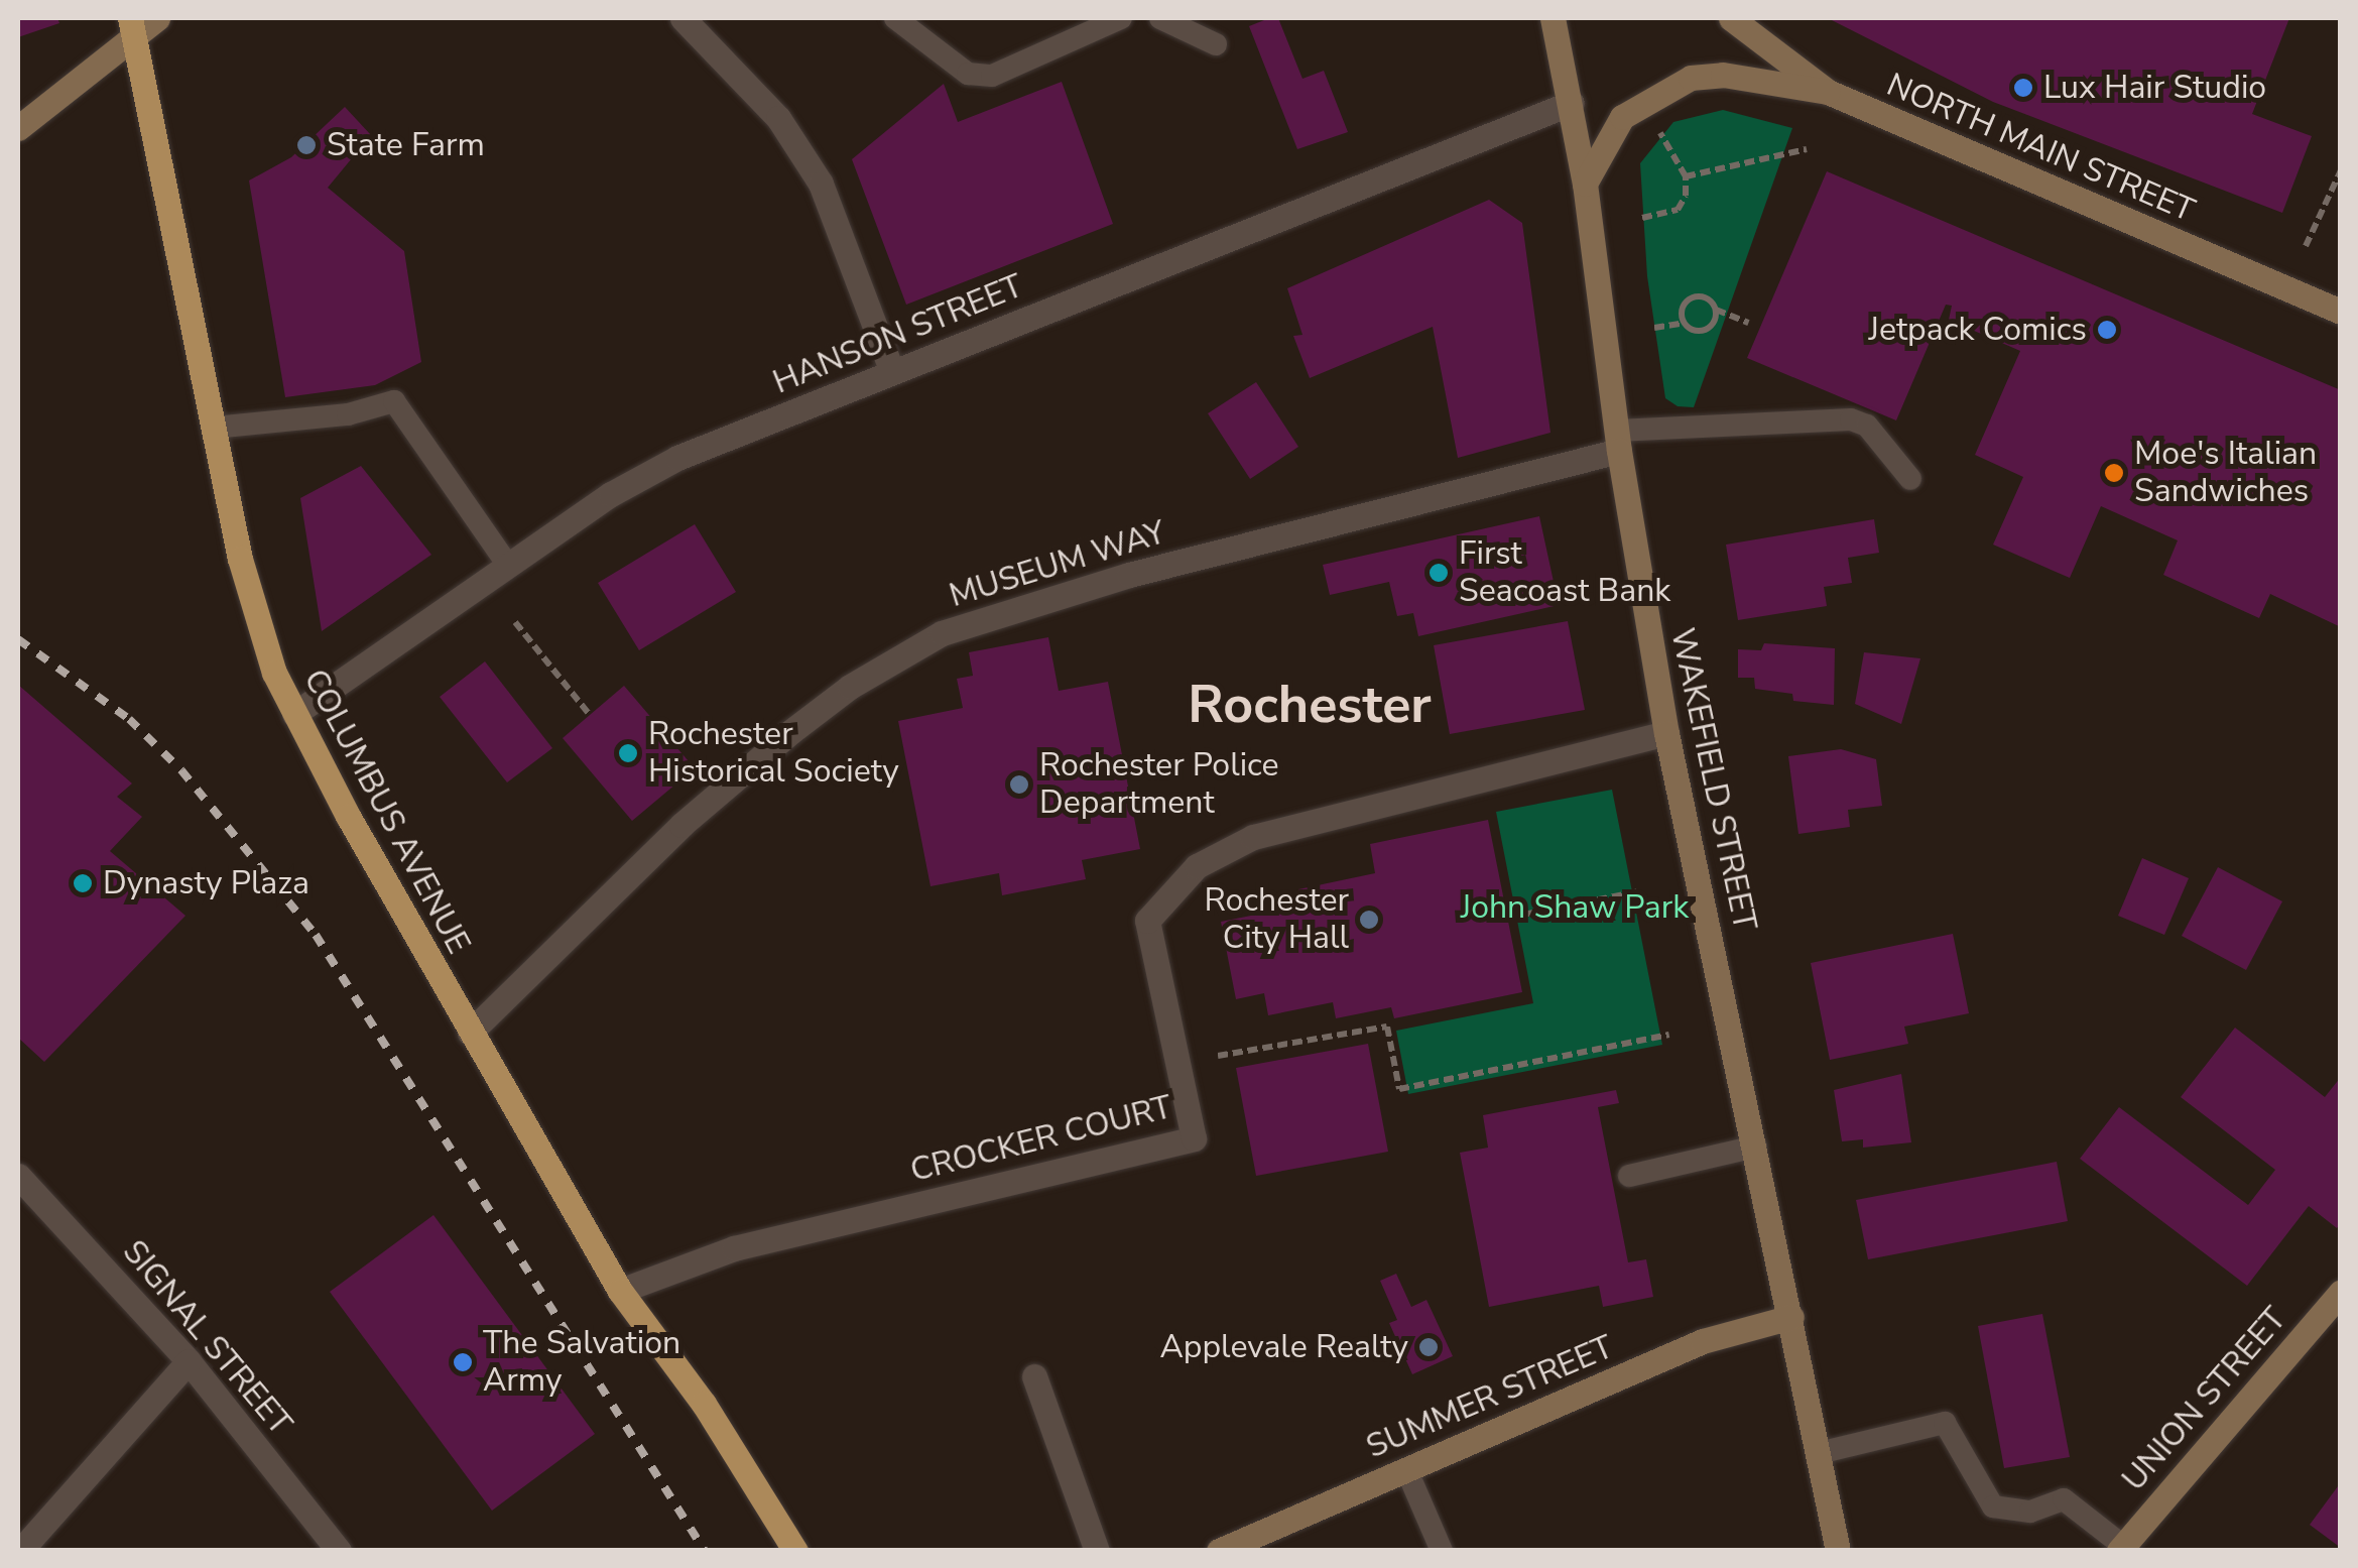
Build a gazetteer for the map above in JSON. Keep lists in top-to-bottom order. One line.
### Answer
{"streets":{"main road":["NORTH MAIN STREET","WAKEFIELD STREET","COLUMBUS AVENUE","SUMMER STREET","UNION STREET"],"street":["HANSON STREET","MUSEUM WAY","CROCKER COURT","SIGNAL STREET"]},"crossings":[["HANSON STREET","WAKEFIELD STREET"],["HANSON STREET","COLUMBUS AVENUE"],["MUSEUM WAY","WAKEFIELD STREET"],["MUSEUM WAY","COLUMBUS AVENUE"],["WAKEFIELD STREET","CROCKER COURT"],["WAKEFIELD STREET","SUMMER STREET"],["COLUMBUS AVENUE","CROCKER COURT"]],"districts":["Rochester"],"parks":["John Shaw Park"],"places":["Lux Hair Studio","State Farm","Jetpack Comics","Moe's Italian Sandwiches","First Seacoast Bank","Rochester Historical Society","Rochester Police Department","Dynasty Plaza","Rochester City Hall","Applevale Realty","The Salvation Army"]}
